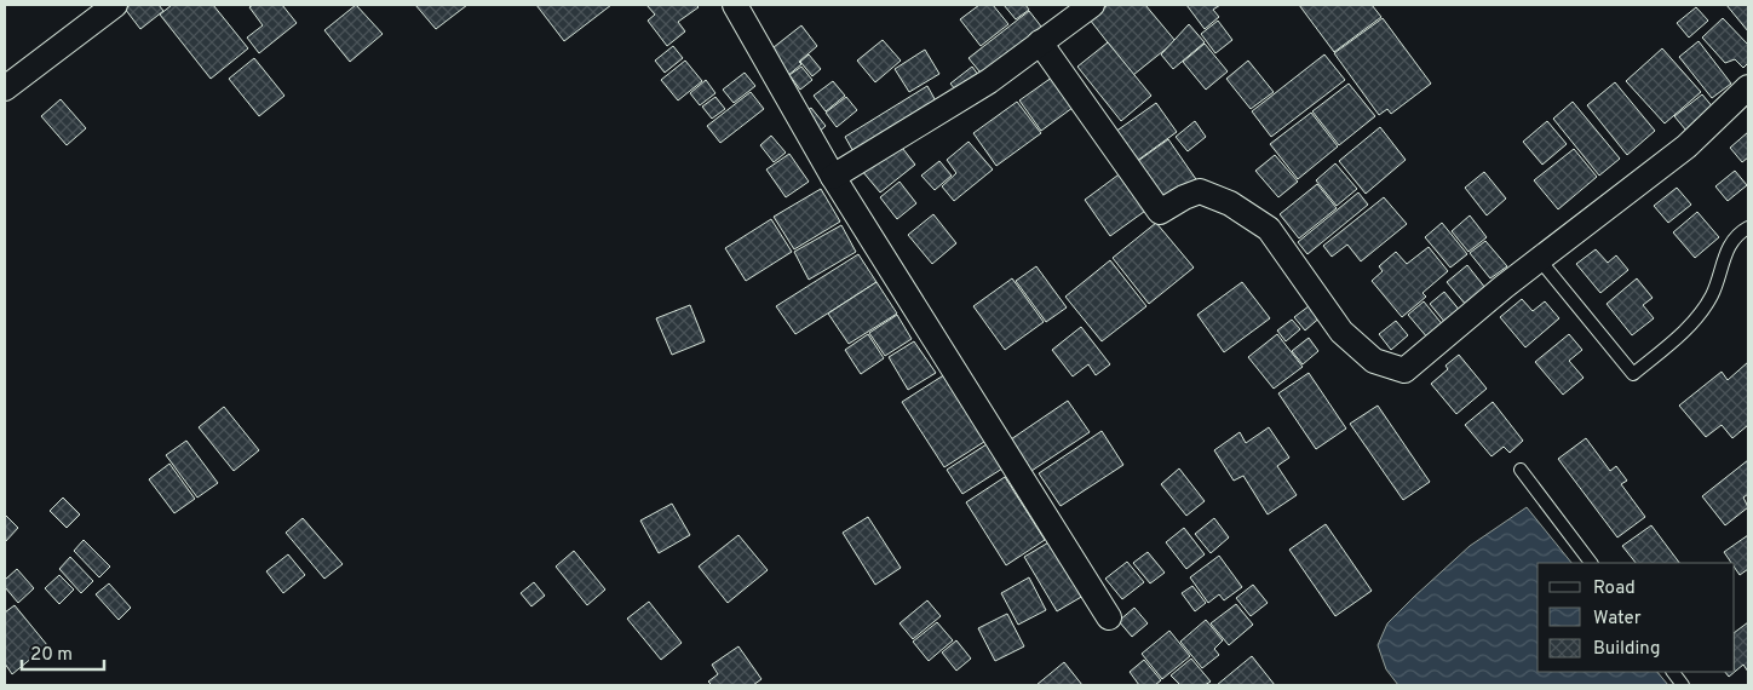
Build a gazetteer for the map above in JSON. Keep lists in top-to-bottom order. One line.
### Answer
{"legend":["Road","Water","Building"],"scale_bar":"20 m"}
